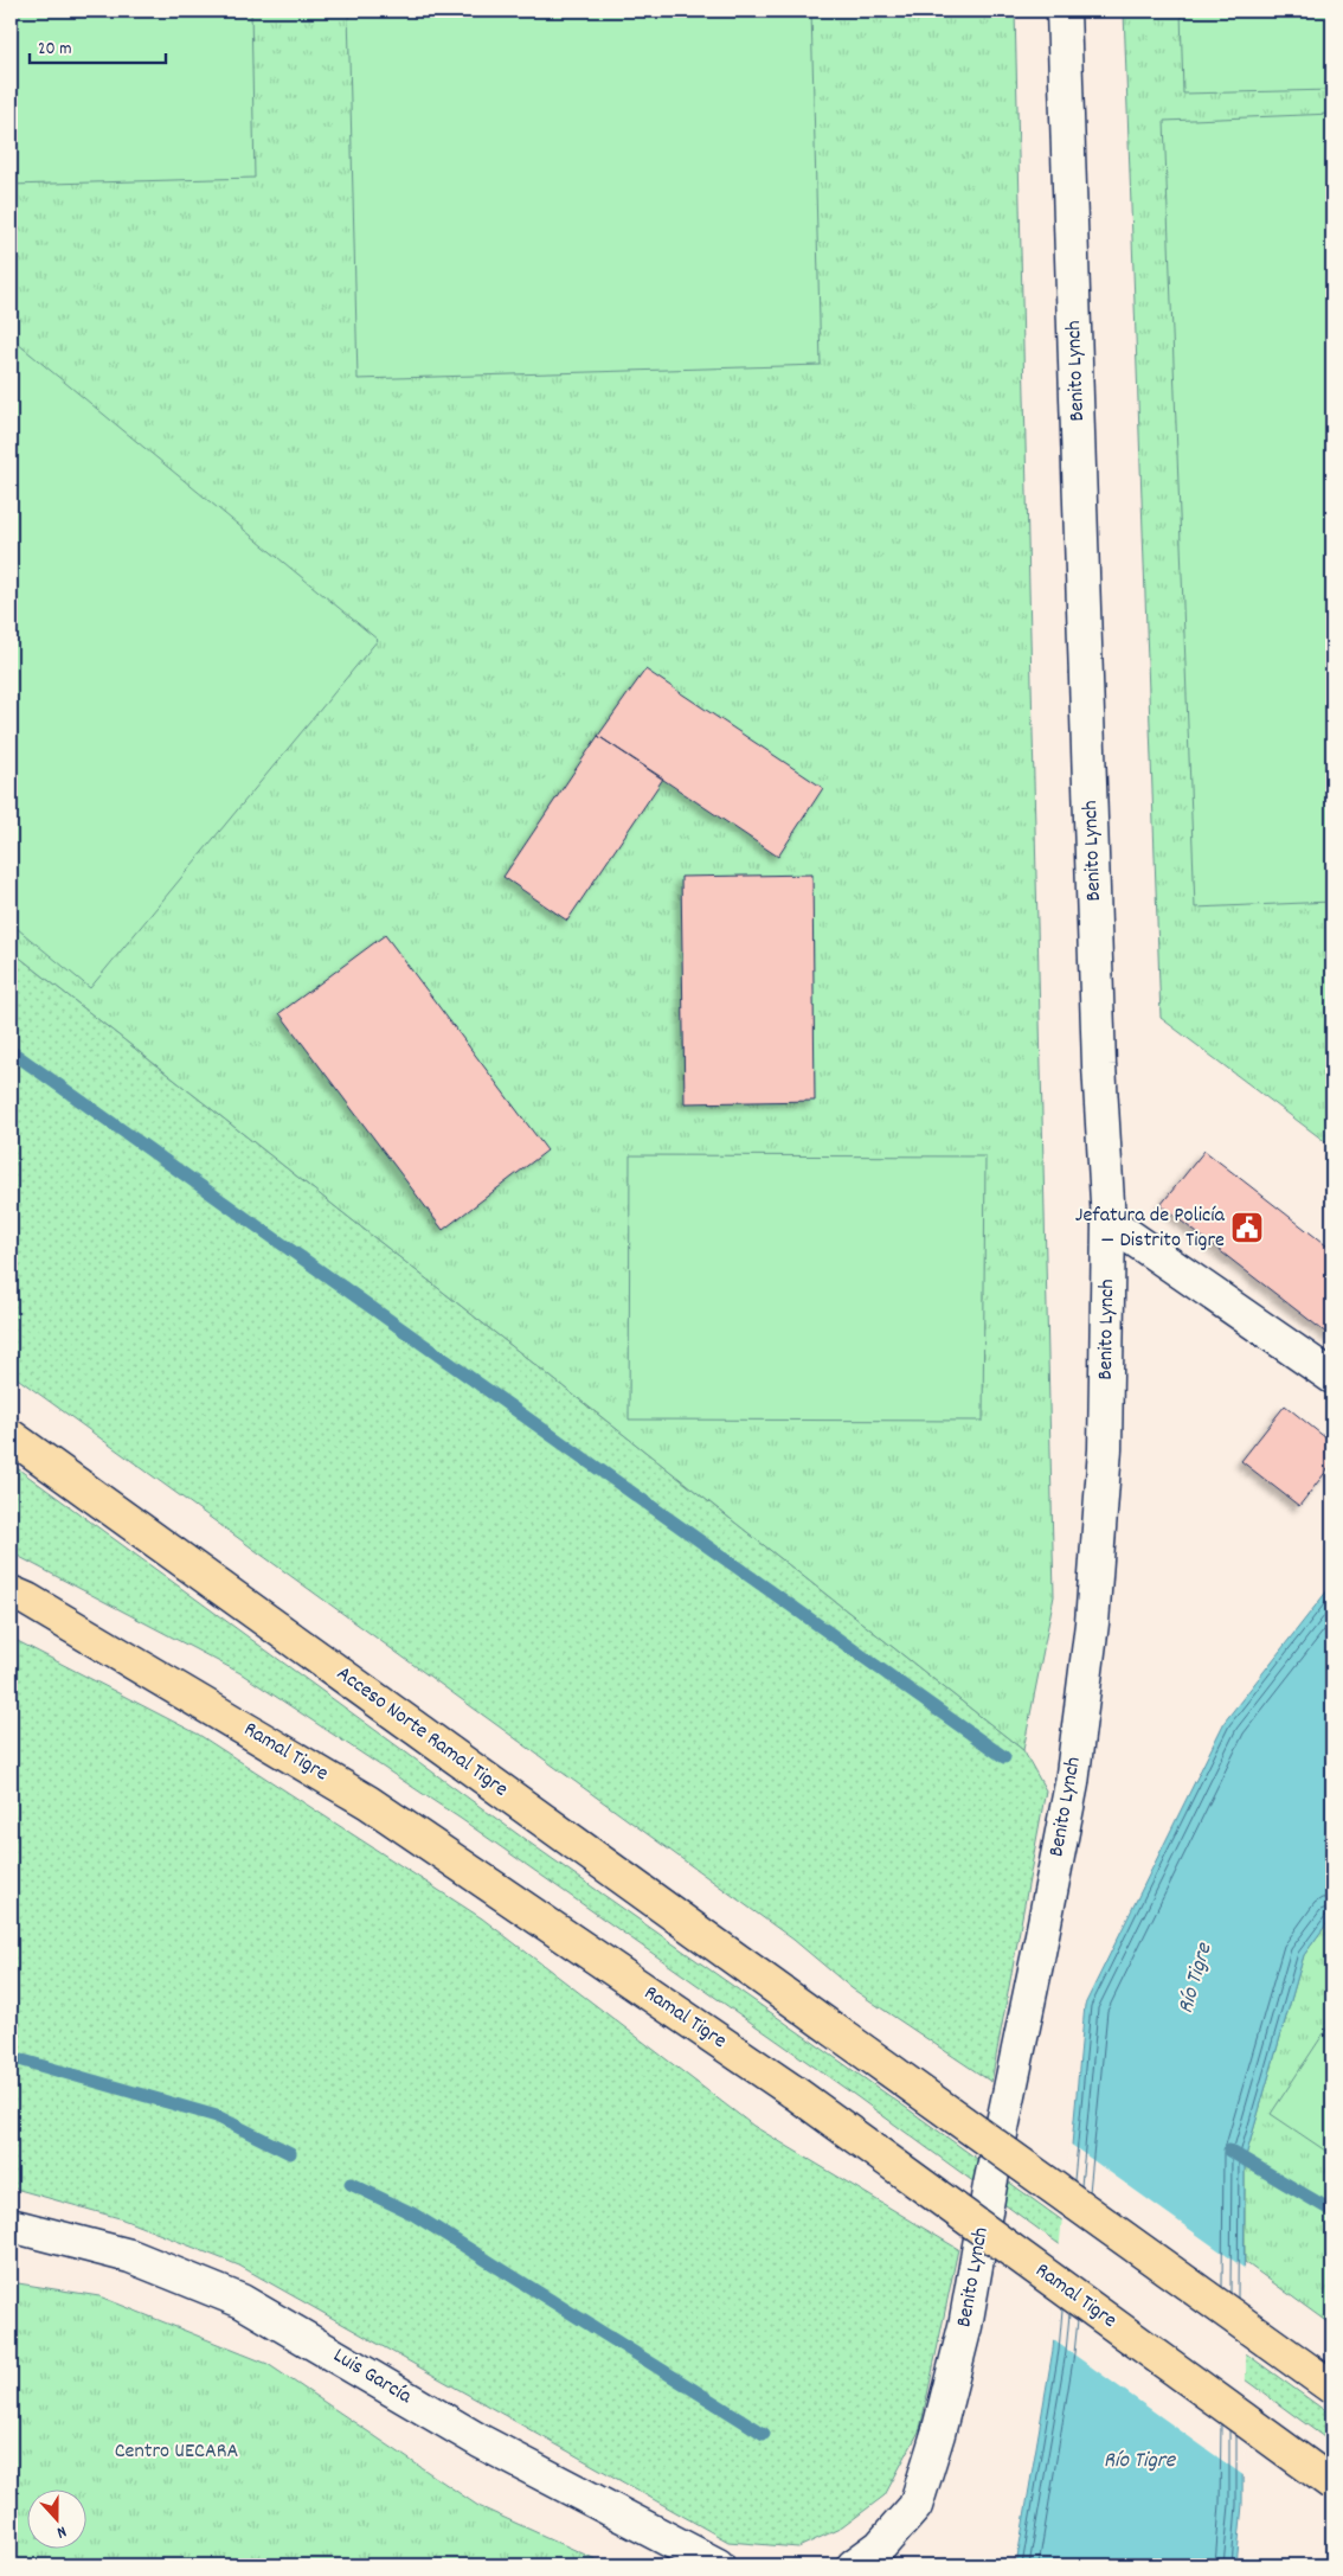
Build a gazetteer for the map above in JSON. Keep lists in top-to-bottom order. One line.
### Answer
{"streets":{"highway":["Acceso Norte Ramal Tigre","Ramal Tigre"],"street":["Benito Lynch","Luis García"]},"water":["Río Tigre"],"parks":["Centro UECARA"],"places":{"public building":["Jefatura de Policía — Distrito Tigre"]},"scale_bar":"20 m","north":"bottom"}
